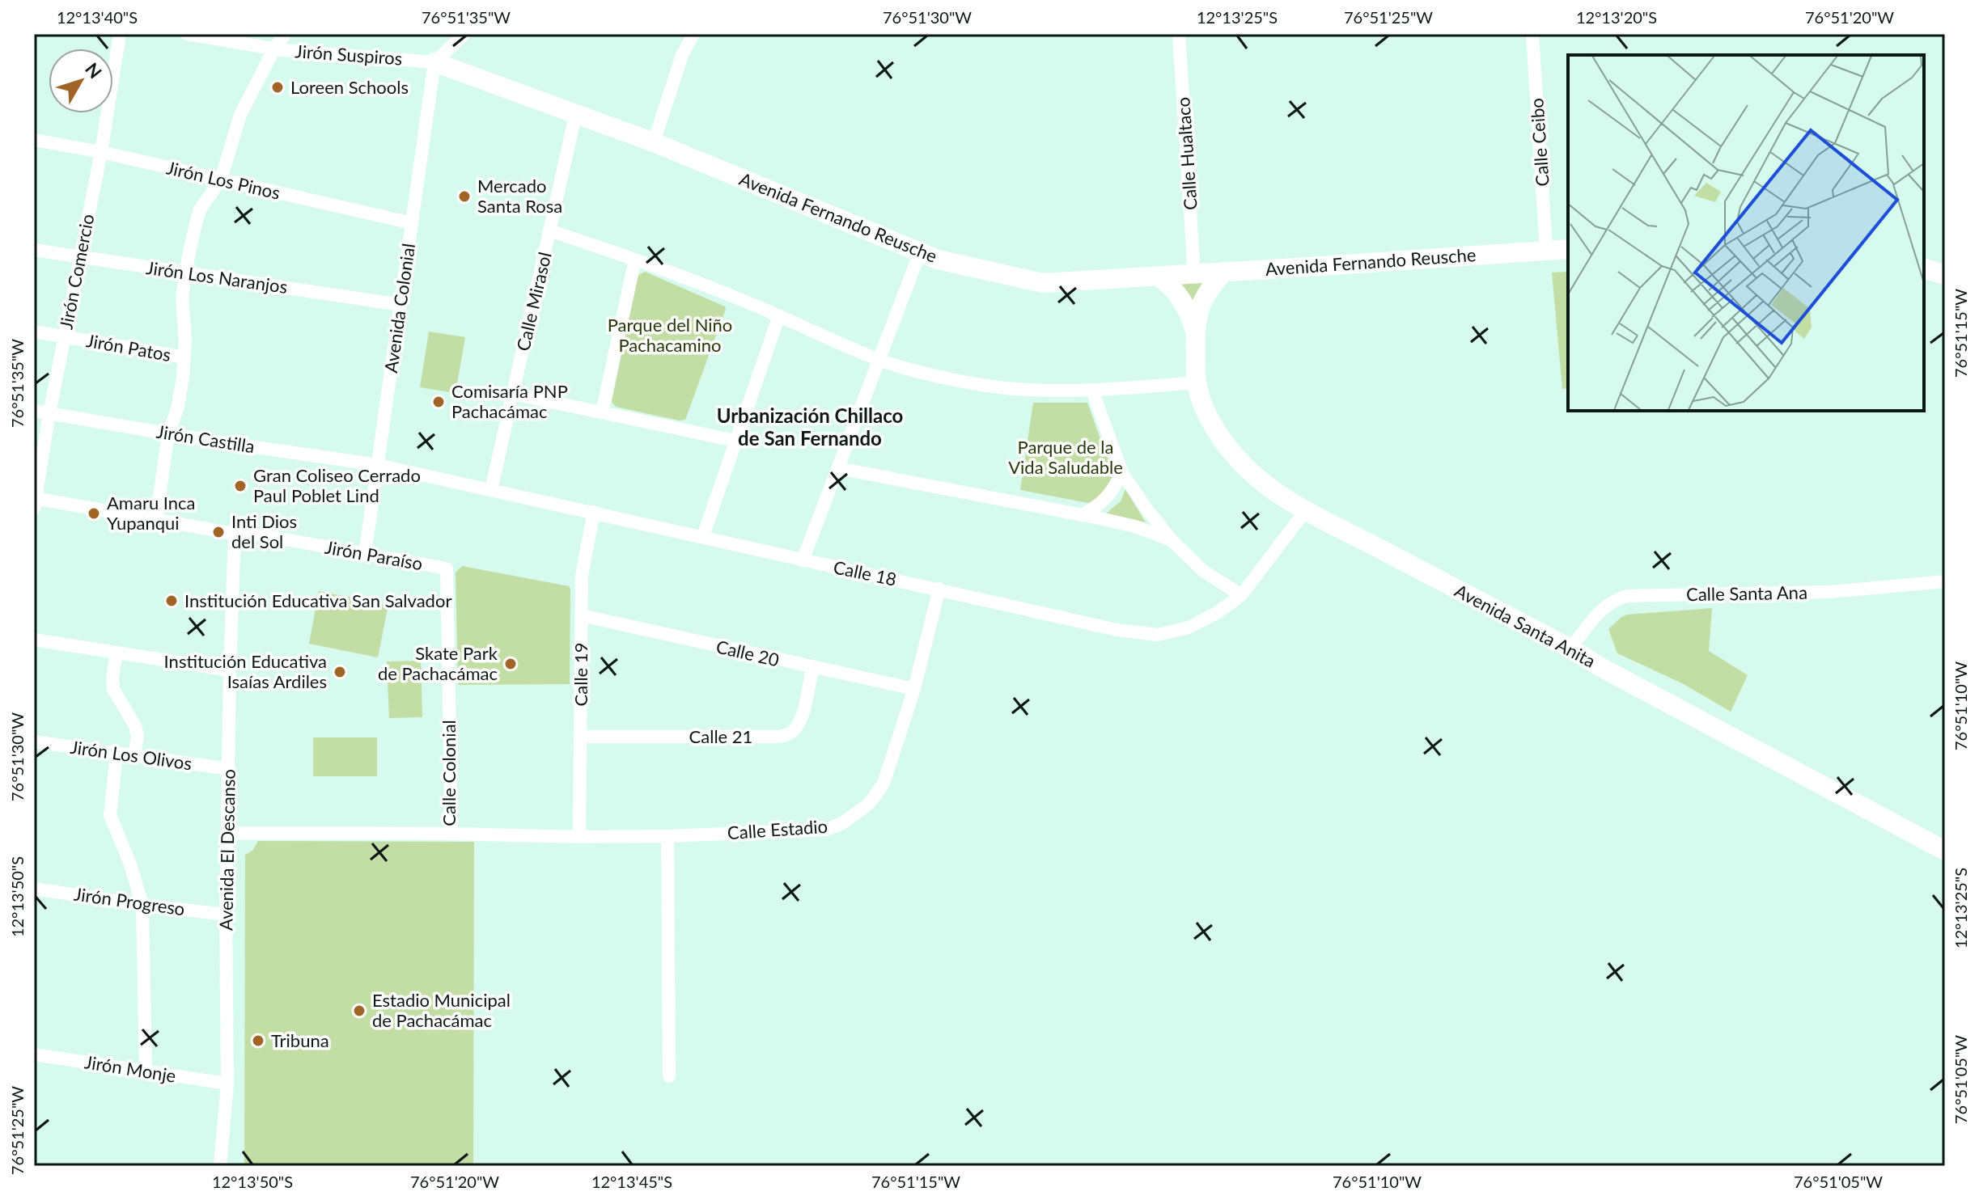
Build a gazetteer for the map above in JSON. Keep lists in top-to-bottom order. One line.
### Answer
{"streets":{"street":["Jirón Suspiros","Calle Ceibo","Calle Hualtaco","Jirón Los Pinos","Avenida Fernando Reusche","Jirón Comercio","Jirón Los Naranjos","Calle Mirasol","Avenida Colonial","Jirón Patos","Jirón Castilla","Jirón Paraíso","Calle 18","Calle Santa Ana","Avenida Santa Anita","Calle 20","Calle 19","Calle 21","Jirón Los Olivos","Calle Colonial","Calle Estadio","Avenida El Descanso","Jirón Progreso","Jirón Monje"]},"crossings":[["Jirón Suspiros","Avenida Fernando Reusche"],["Jirón Suspiros","Avenida Colonial"],["Calle Ceibo","Avenida Fernando Reusche"],["Calle Hualtaco","Avenida Fernando Reusche"],["Jirón Los Pinos","Jirón Comercio"],["Jirón Los Pinos","Avenida Colonial"],["Avenida Fernando Reusche","Calle Mirasol"],["Avenida Fernando Reusche","Avenida Colonial"],["Avenida Fernando Reusche","Avenida Santa Anita"],["Jirón Comercio","Jirón Los Naranjos"],["Jirón Comercio","Jirón Patos"],["Jirón Comercio","Jirón Castilla"],["Jirón Comercio","Jirón Paraíso"],["Jirón Los Naranjos","Avenida Colonial"],["Calle Mirasol","Calle 18"],["Avenida Colonial","Jirón Castilla"],["Avenida Colonial","Jirón Paraíso"],["Avenida Colonial","Calle 18"],["Jirón Castilla","Calle 18"],["Jirón Paraíso","Calle Colonial"],["Jirón Paraíso","Avenida El Descanso"],["Calle 18","Avenida Santa Anita"],["Calle 18","Calle 19"],["Calle 18","Calle Estadio"],["Calle Santa Ana","Avenida Santa Anita"],["Calle 20","Calle 19"],["Calle 20","Calle 21"],["Calle 20","Calle Estadio"],["Calle 19","Calle 21"],["Calle 19","Calle Estadio"],["Jirón Los Olivos","Avenida El Descanso"],["Calle Colonial","Calle Estadio"],["Calle Colonial","Avenida El Descanso"],["Avenida El Descanso","Jirón Progreso"],["Avenida El Descanso","Jirón Monje"]],"districts":["Urbanización Chillaco de San Fernando"],"parks":["Parque del Niño Pachacamino","Parque de la Vida Saludable"],"places":["Loreen Schools","Mercado Santa Rosa","Comisaría PNP Pachacámac","Gran Coliseo Cerrado Paul Poblet Lind","Amaru Inca Yupanqui","Inti Dios del Sol","Institución Educativa San Salvador","Skate Park de Pachacámac","Institución Educativa Isaías Ardiles","Estadio Municipal de Pachacámac","Tribuna"],"north":"top right","coordinates":["12°13'40\"S","76°51'35\"W","76°51'30\"W","12°13'25\"S","76°51'25\"W","12°13'20\"S","76°51'20\"W","76°51'15\"W","76°51'10\"W","12°13'50\"S","76°51'05\"W","12°13'45\"S"]}
